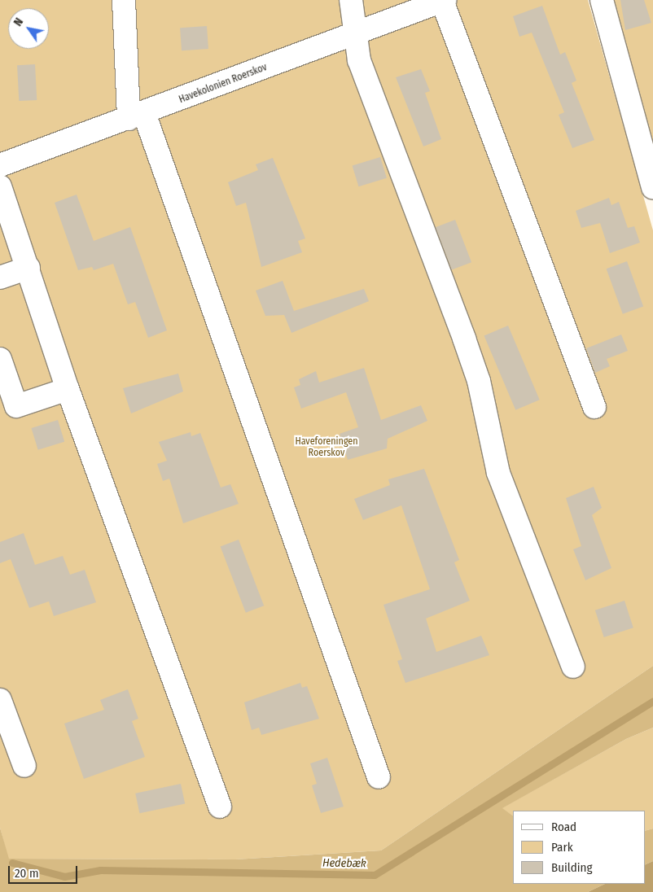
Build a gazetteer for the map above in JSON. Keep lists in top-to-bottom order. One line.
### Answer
{"streets":{"lane":["Havekolonien Roerskov"]},"water":["Hedebæk"],"parks":["Haveforeningen Roerskov"],"legend":["Road","Park","Building"],"scale_bar":"20 m","north":"top left"}
